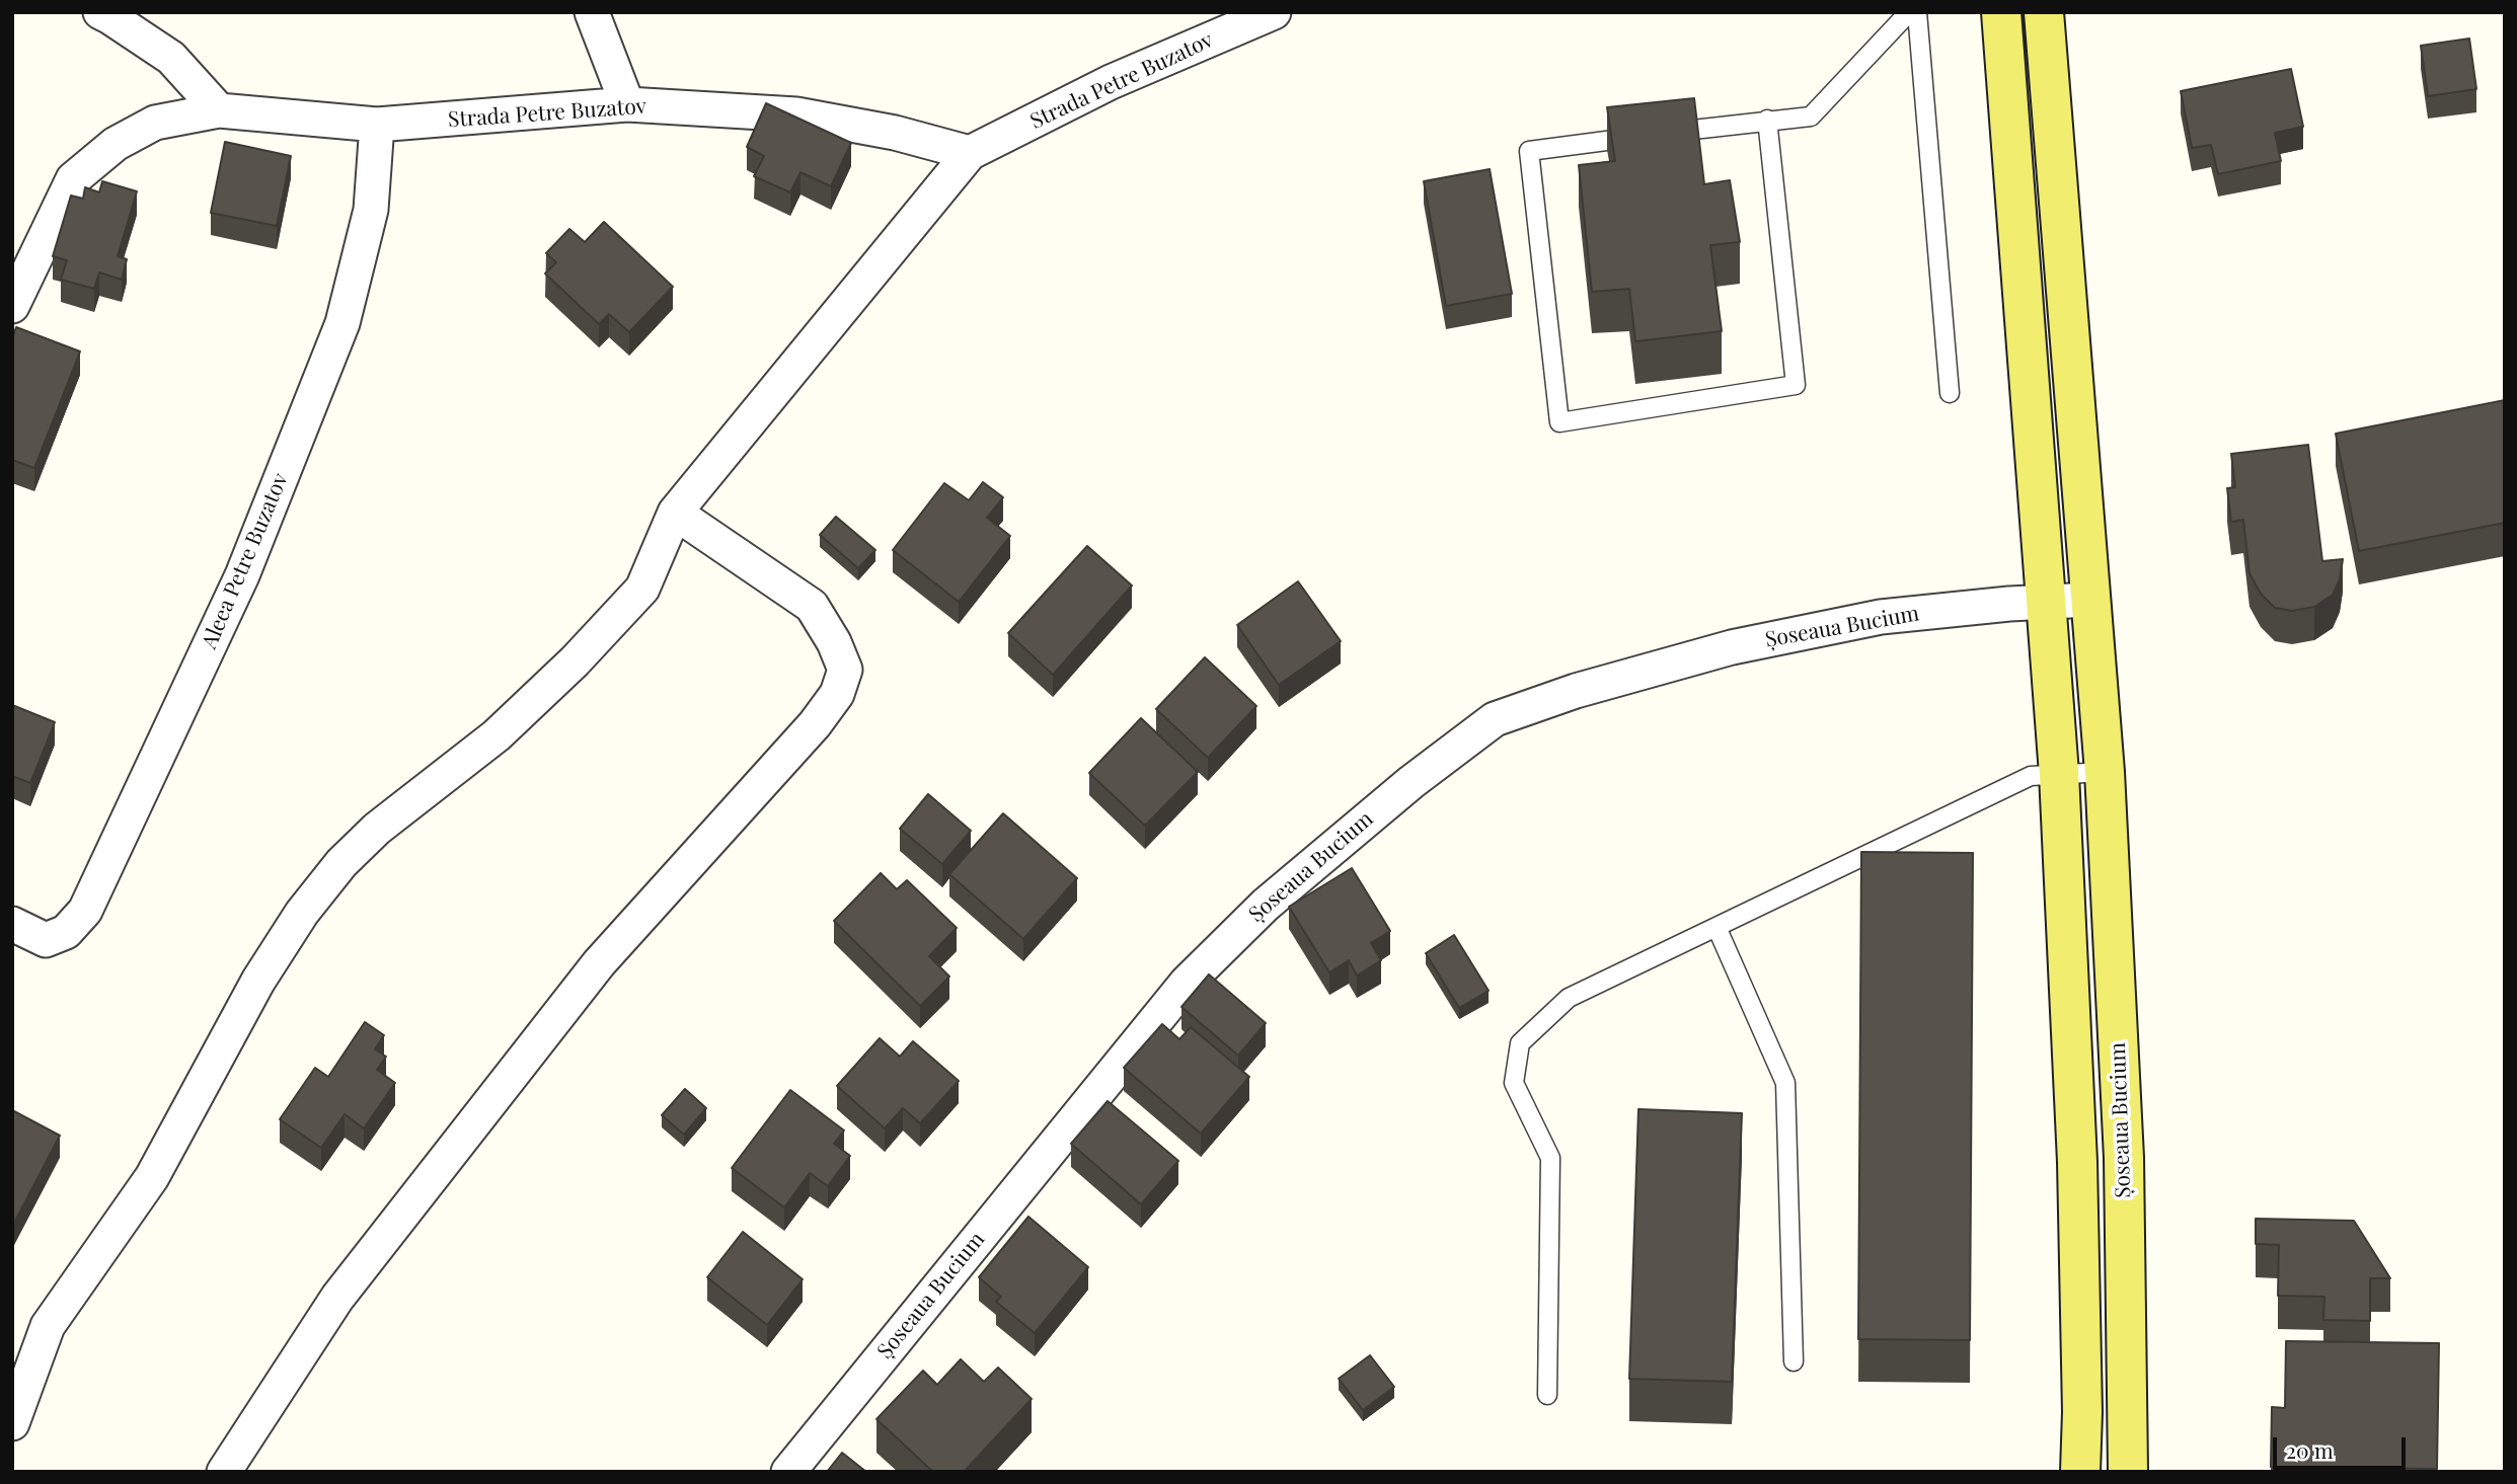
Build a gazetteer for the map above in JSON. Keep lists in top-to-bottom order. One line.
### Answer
{"streets":{"main road":["Șoseaua Bucium"],"street":["Strada Petre Buzatov","Aleea Petre Buzatov"]},"crossings":[["Strada Petre Buzatov","Aleea Petre Buzatov"]],"scale_bar":"20 m"}
